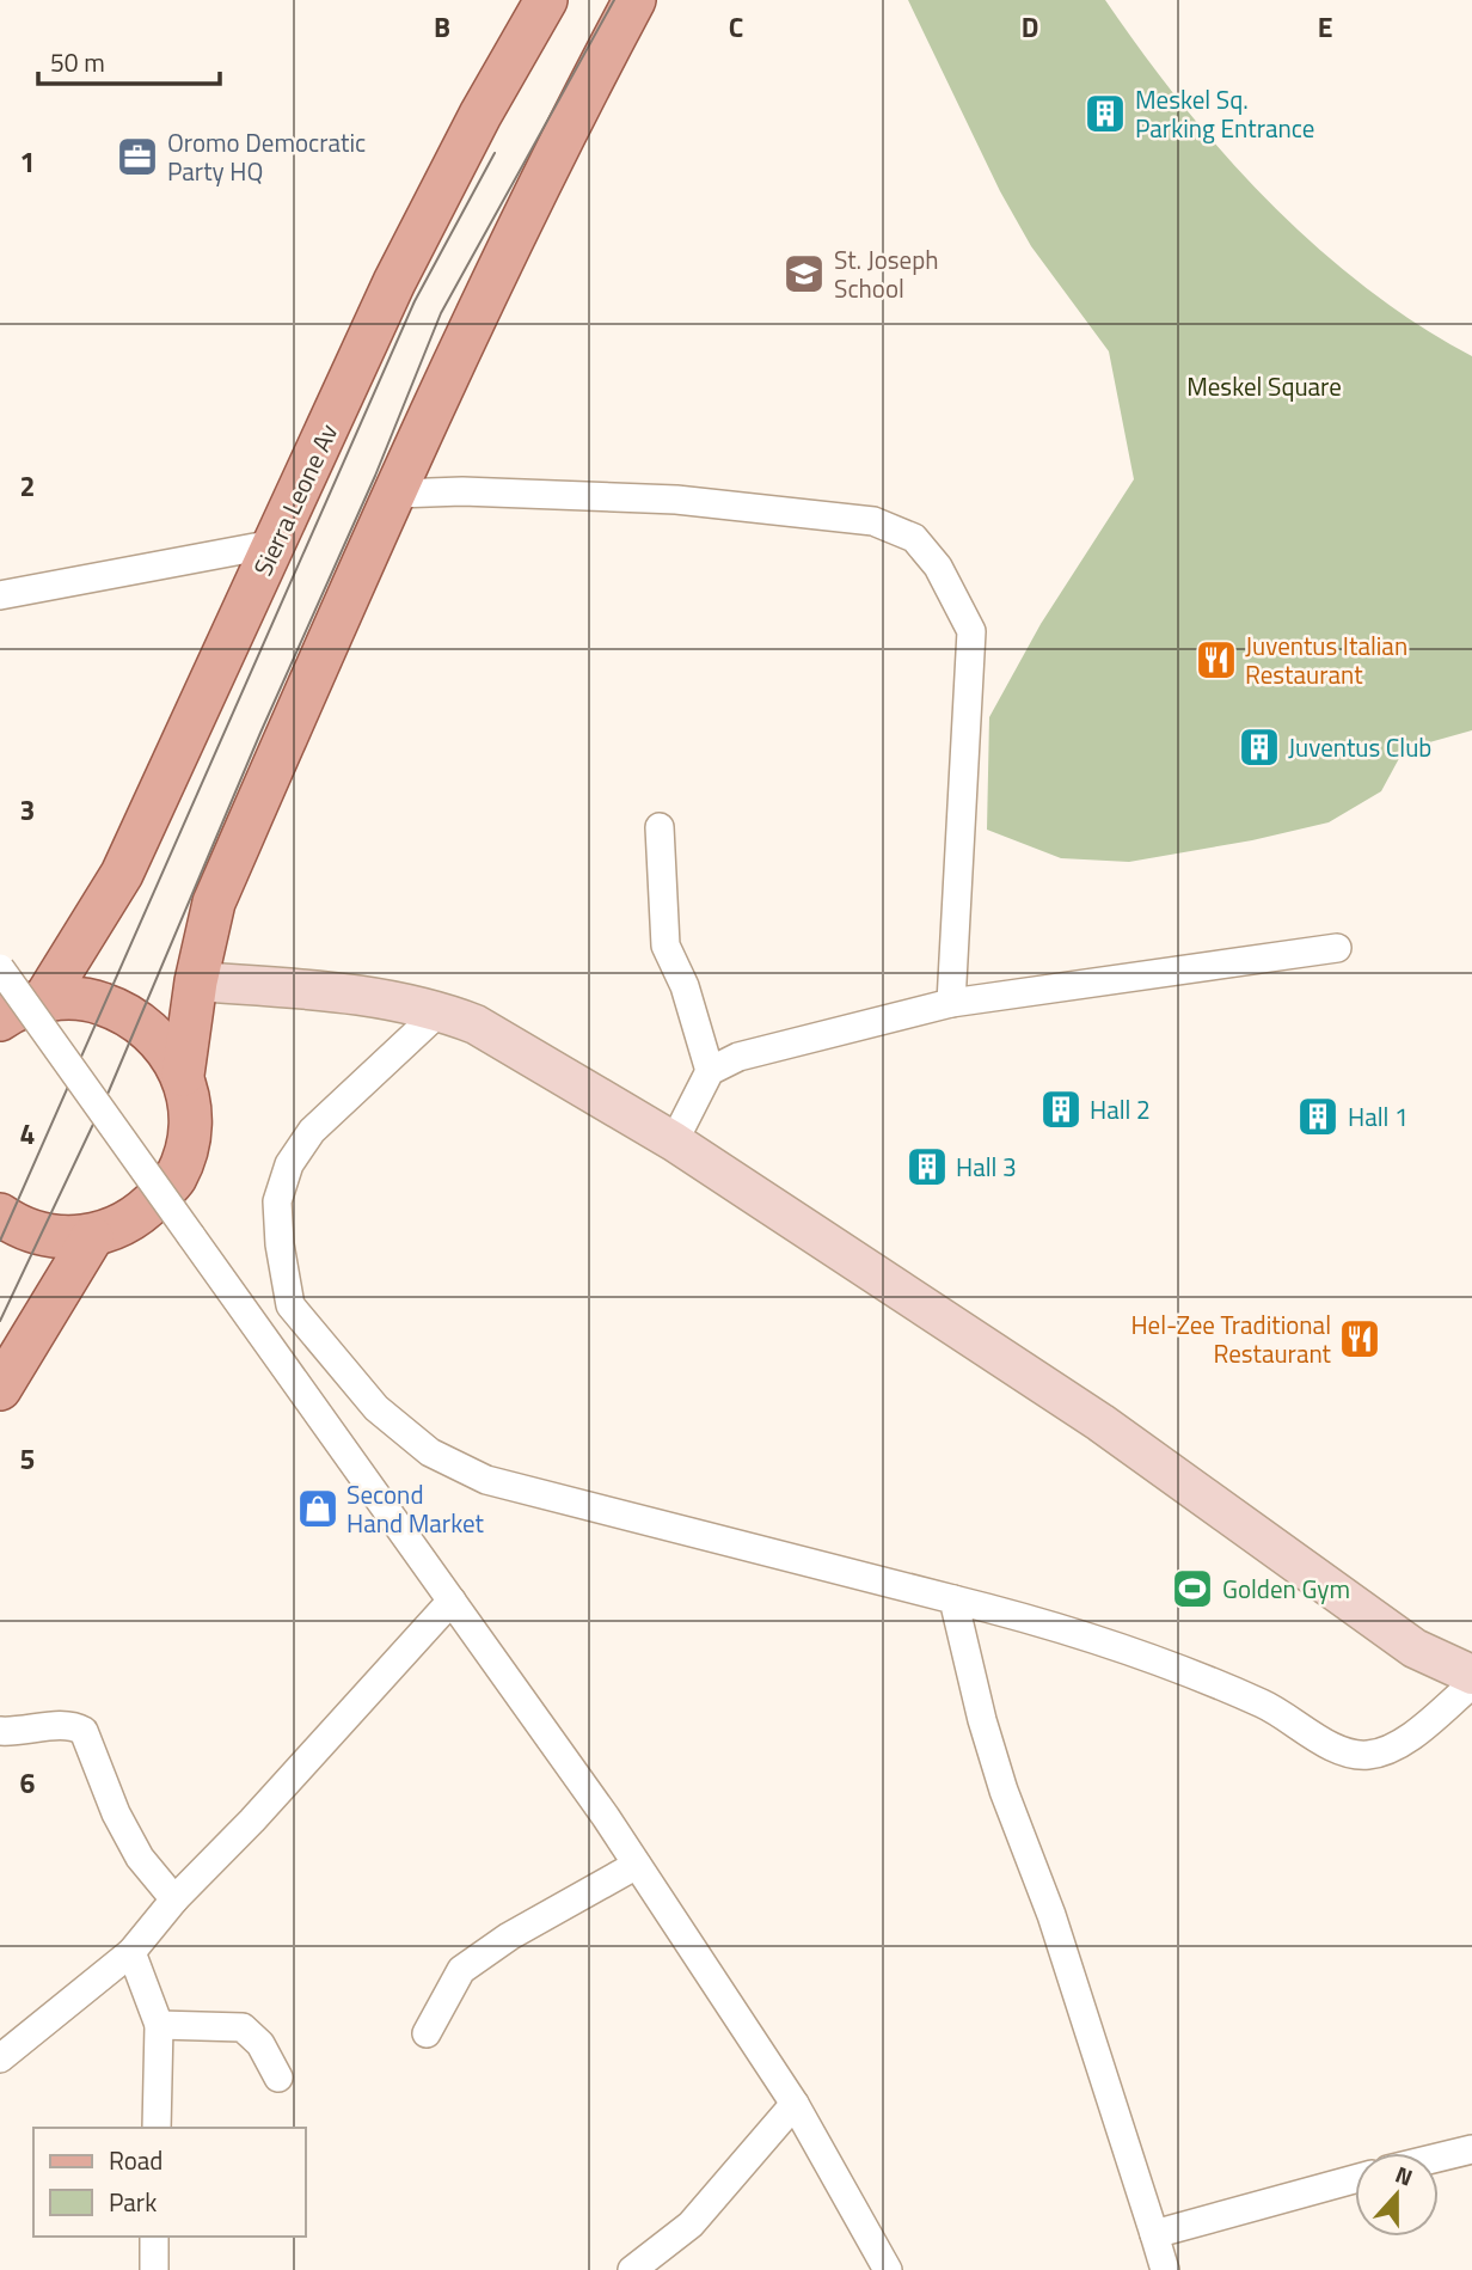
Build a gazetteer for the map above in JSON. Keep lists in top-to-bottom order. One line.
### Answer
{"streets":{"main road":["Sierra Leone Av"]},"parks":["Meskel Square"],"places":{"building":["Meskel Sq. Parking Entrance","Juventus Club","Hall 2","Hall 1","Hall 3"],"office":["Oromo Democratic Party HQ"],"school or university":["St. Joseph School"],"restaurant":["Juventus Italian Restaurant","Hel-Zee Traditional Restaurant"],"shop":["Second Hand Market"],"sports":["Golden Gym"]},"legend":["Road","Park"],"scale_bar":"50 m","north":"top","grid":{"columns":["B","C","D","E"],"rows":["1","2","3","4","5","6"]}}
